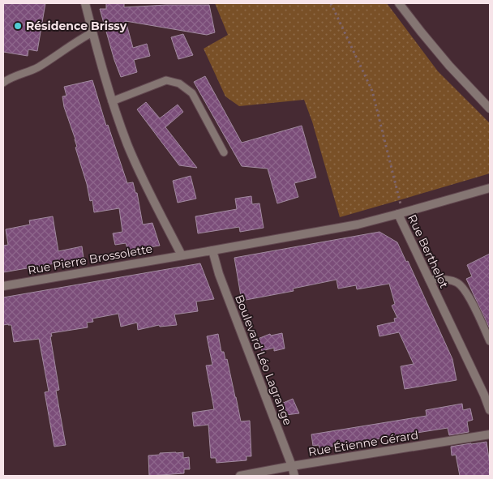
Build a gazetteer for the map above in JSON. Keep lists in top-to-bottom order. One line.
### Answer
{"streets":{"street":["Rue Berthelot","Rue Pierre Brossolette","Boulevard Léo Lagrange","Rue Étienne Gérard"]},"crossings":[["Rue Berthelot","Rue Pierre Brossolette"],["Rue Berthelot","Boulevard Léo Lagrange"],["Boulevard Léo Lagrange","Rue Étienne Gérard"]],"places":["Résidence Brissy"]}
